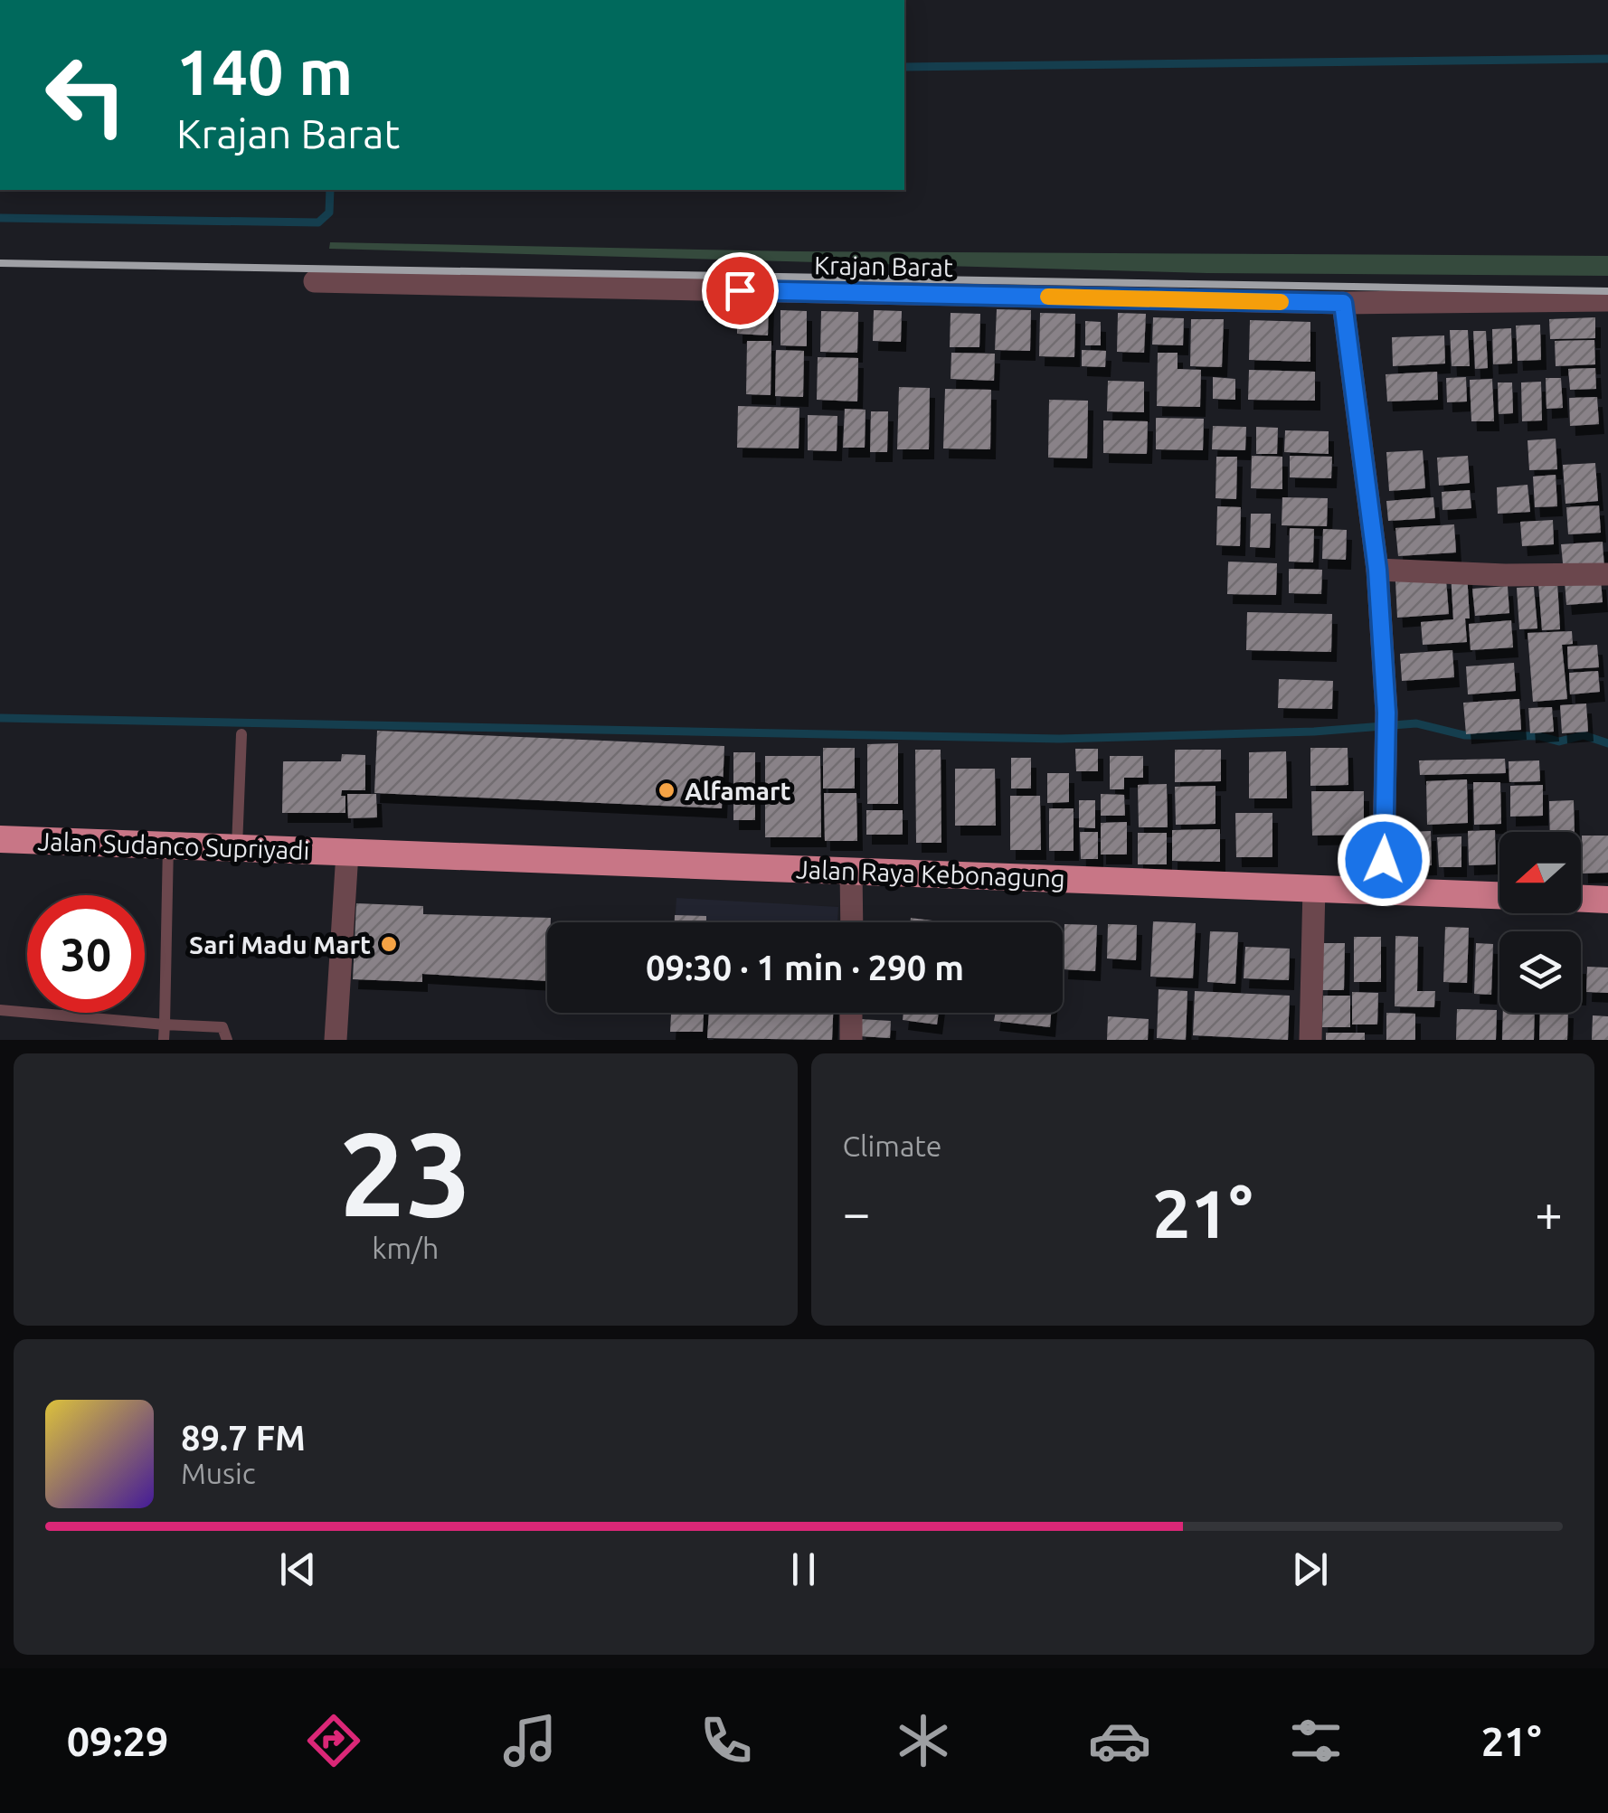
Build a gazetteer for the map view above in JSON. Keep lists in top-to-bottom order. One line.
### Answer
{"streets":{"highway":["Jalan Sudanco Supriyadi","Jalan Raya Kebonagung"],"street":["Krajan Barat"]},"crossings":[["Jalan Sudanco Supriyadi","Jalan Raya Kebonagung"]],"places":["Alfamart","Sari Madu Mart"],"north":"left","page":{"turn":["140 m","Krajan Barat"],"limit":"30","trip":"09:30 · 1 min · 290 m","tile":[["23","km/h"],"Climate"],"heat":["−","21°","+"],"song":["89.7 FM","Music"],"tabs":["09:29","21°"]}}
